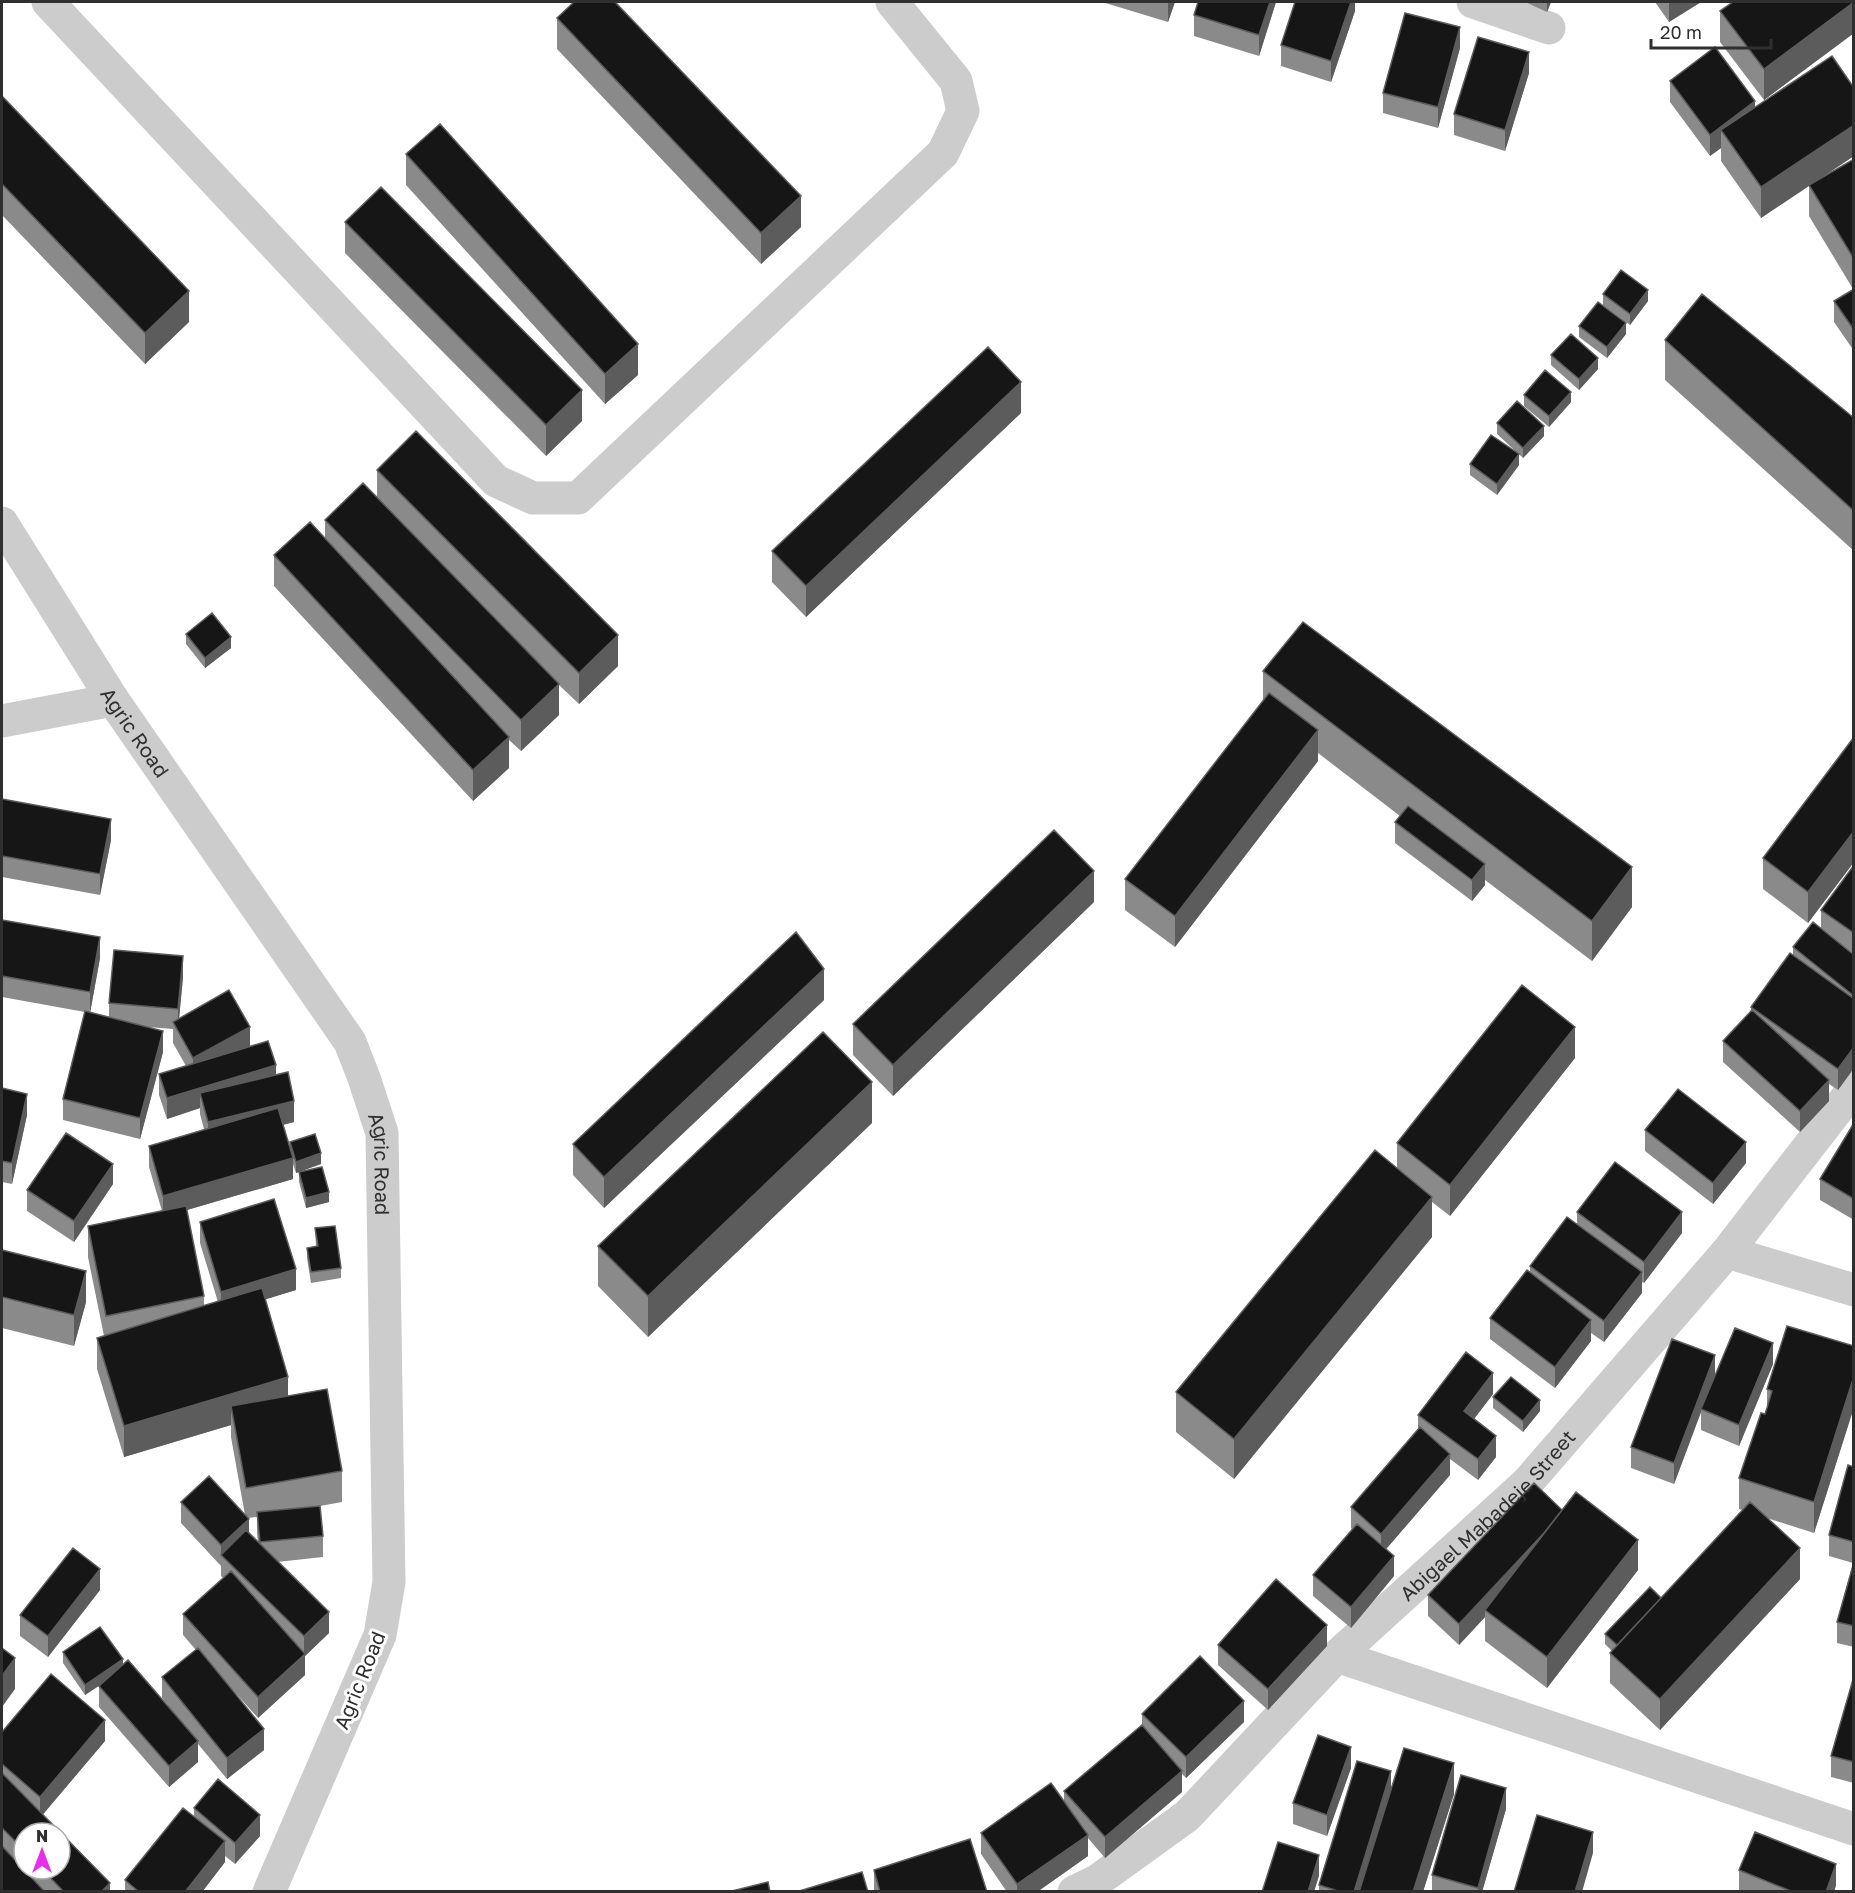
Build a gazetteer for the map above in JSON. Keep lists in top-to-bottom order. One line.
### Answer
{"streets":{"street":["Agric Road","Abigael Mabadeje Street"]},"scale_bar":"20 m","north":"top"}
